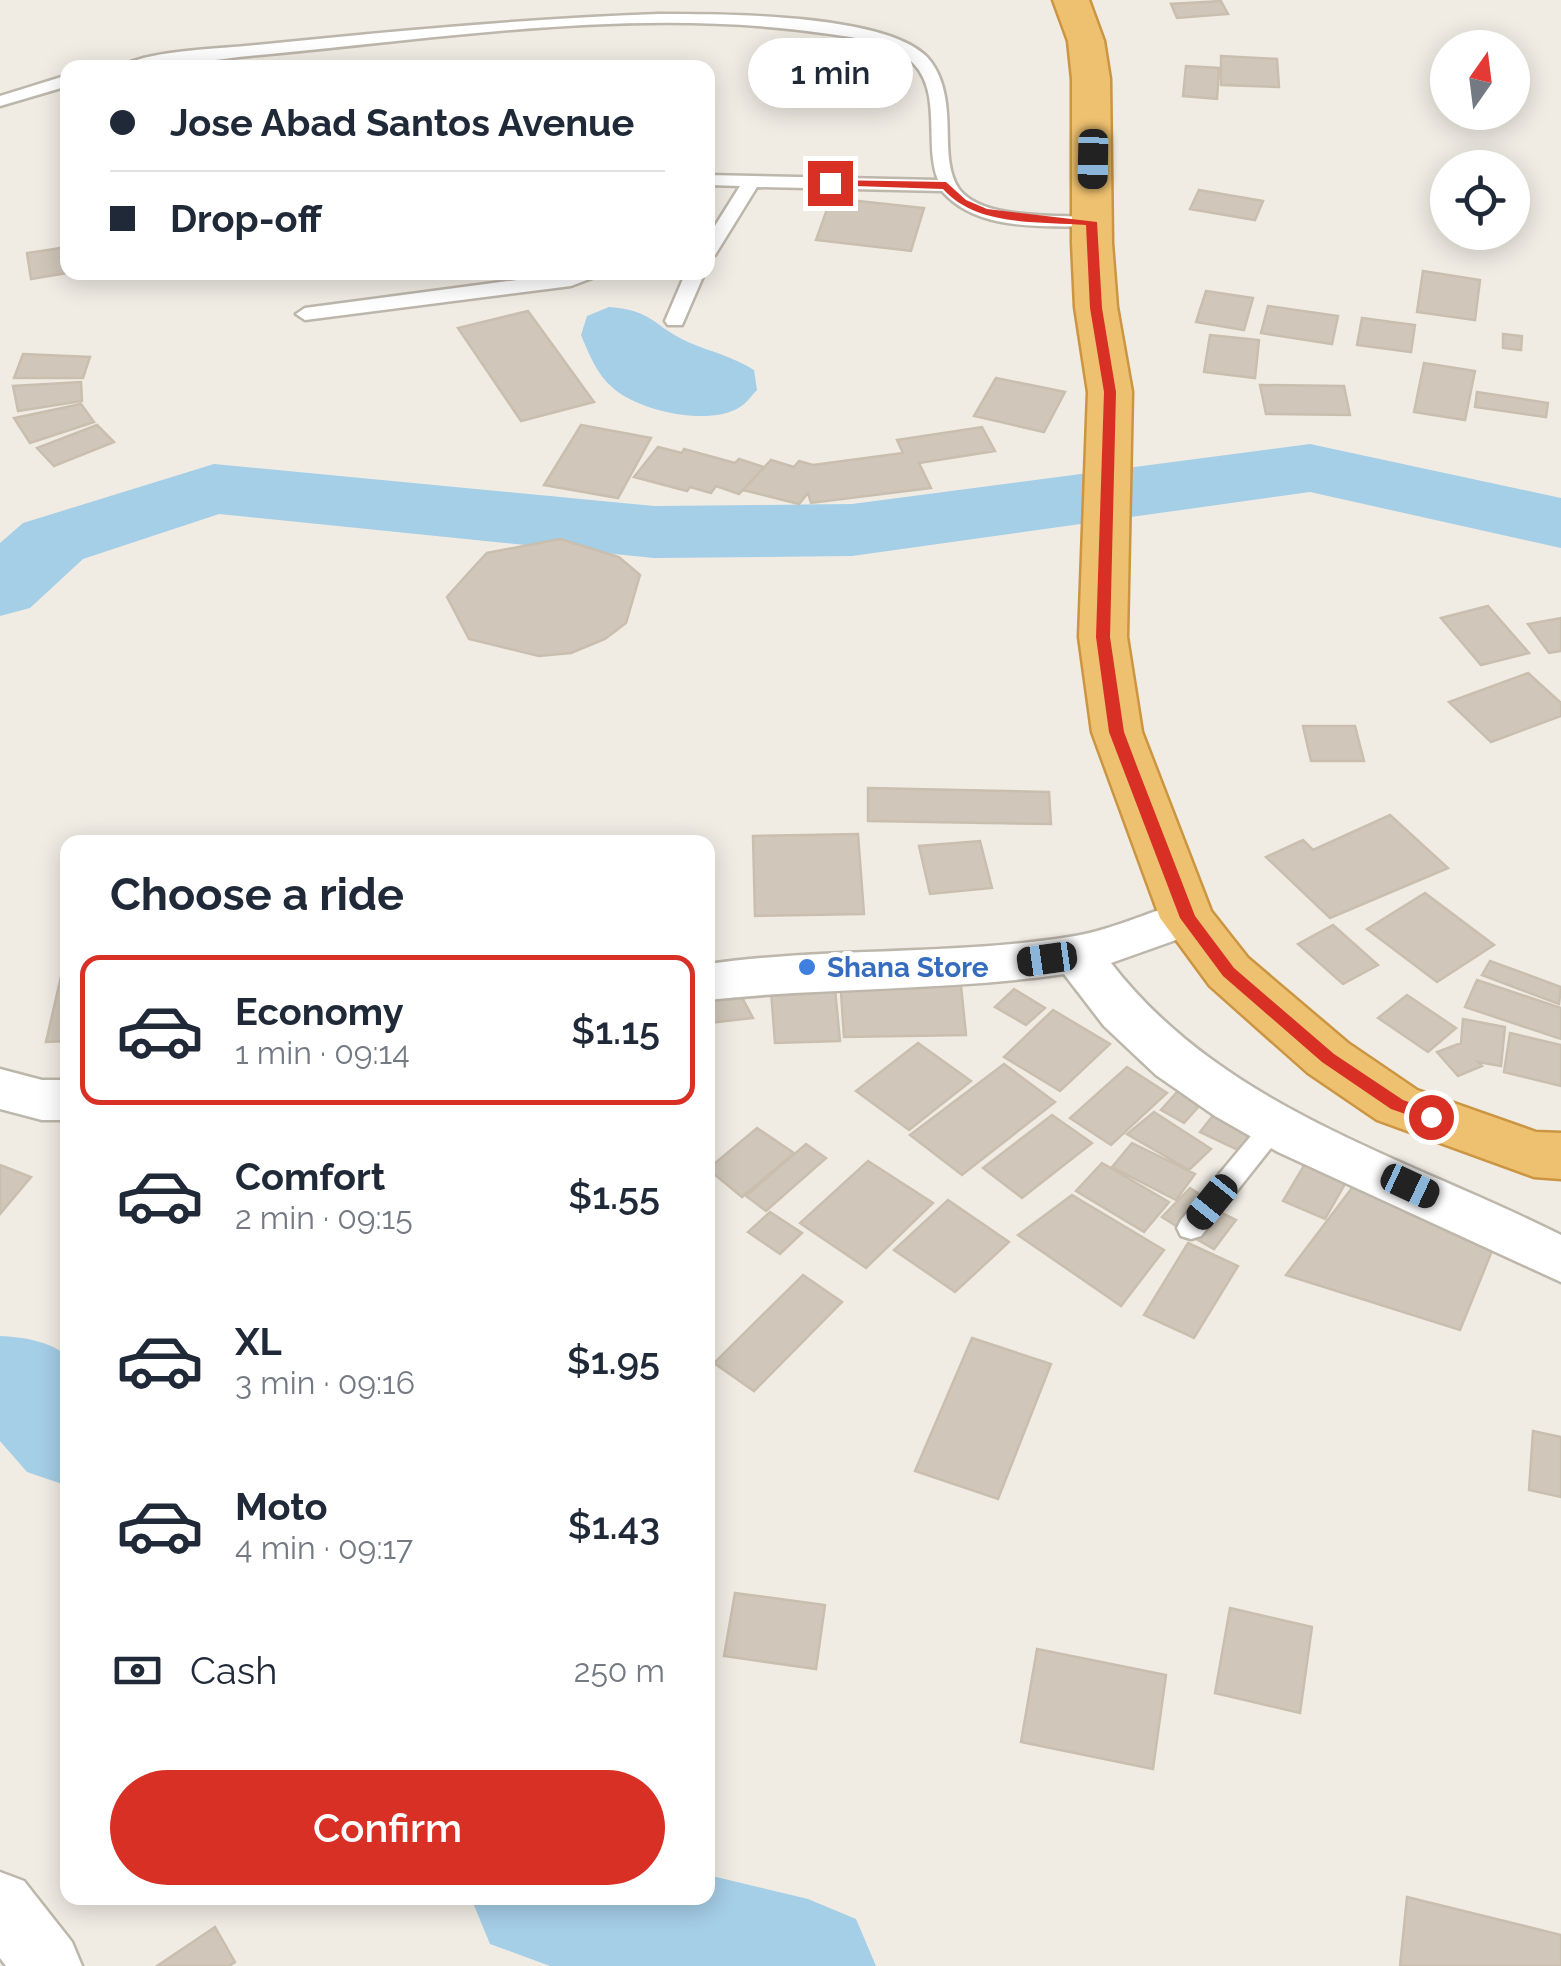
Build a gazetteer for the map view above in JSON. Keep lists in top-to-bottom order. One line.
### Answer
{"places":["Shana Store"],"north":"top","page":{"bubble":"1 min","banner":["Jose Abad Santos Avenue","Drop-off"],"heading":"Choose a ride","list":[{"name":"Economy","note":"1 min · 09:14","value":"$1.15"},{"name":"Comfort","note":"2 min · 09:15","value":"$1.55"},{"name":"XL","note":"3 min · 09:16","value":"$1.95"},{"name":"Moto","note":"4 min · 09:17","value":"$1.43"}],"pay":["Cash","250 m"],"buttons":"Confirm"}}
